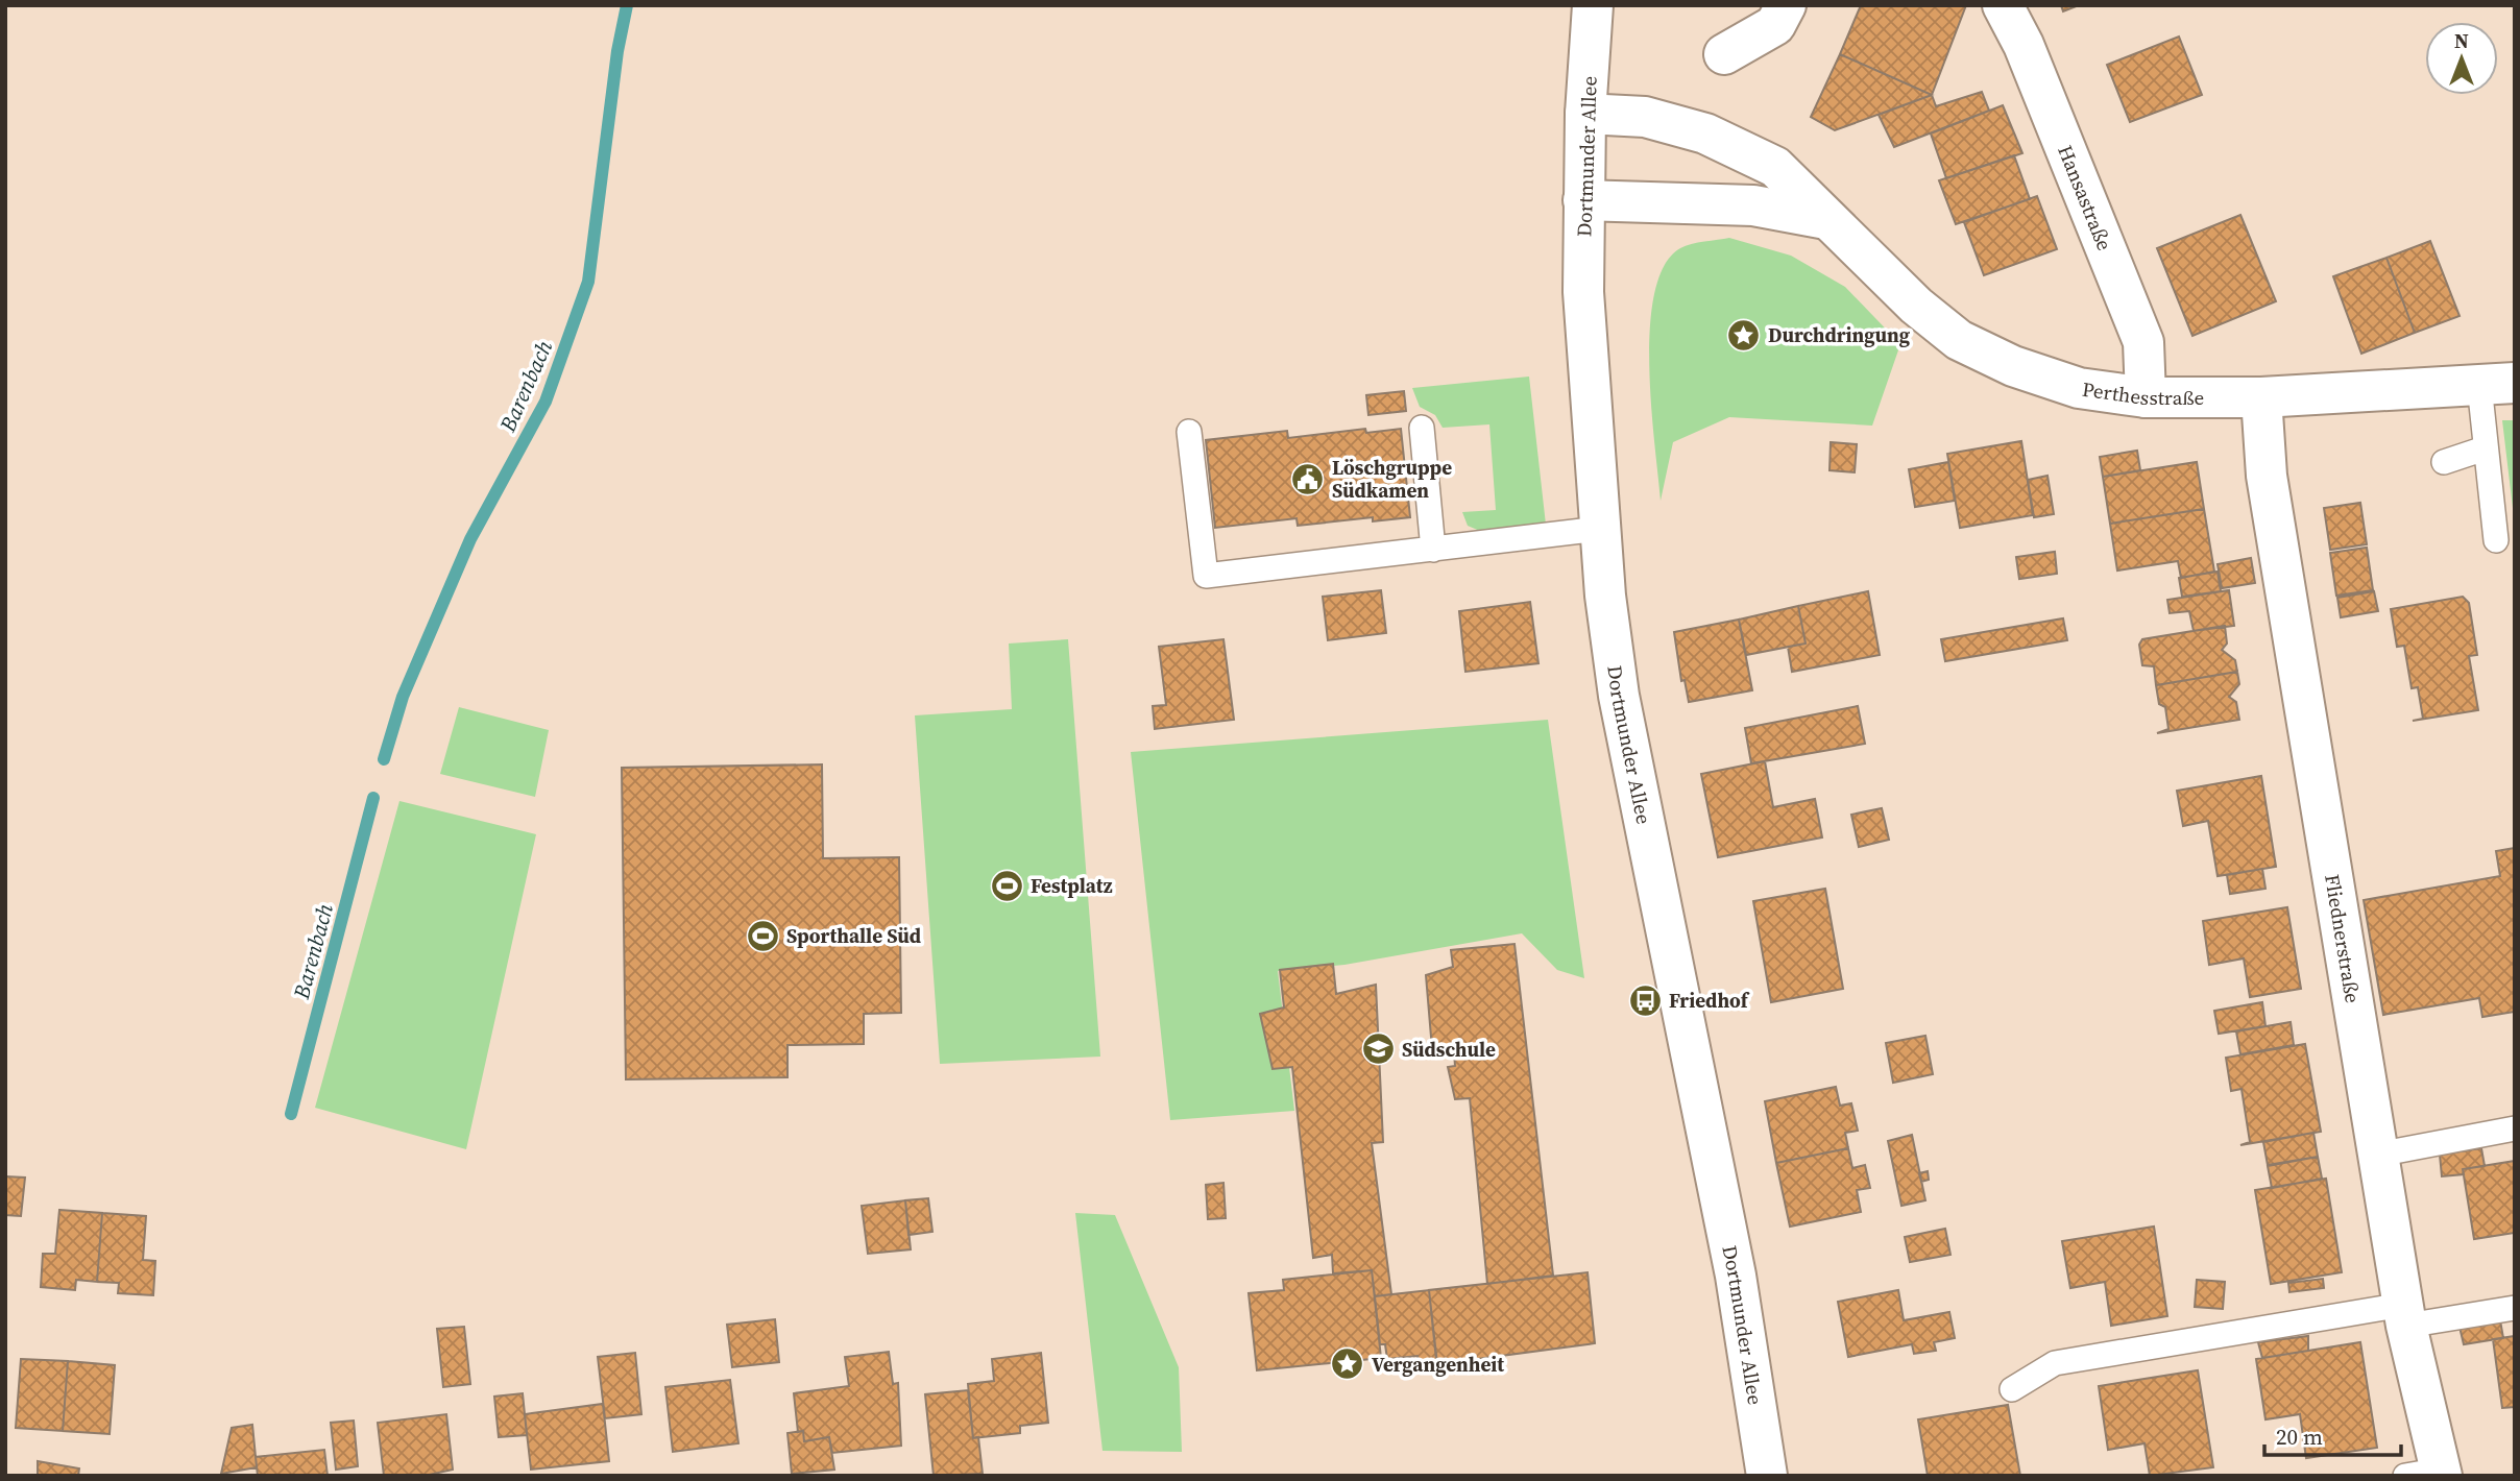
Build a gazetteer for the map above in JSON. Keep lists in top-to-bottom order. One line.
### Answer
{"streets":{"street":["Dortmunder Allee","Hansastraße","Perthesstraße","Fliednerstraße"]},"crossings":[["Dortmunder Allee","Perthesstraße"],["Hansastraße","Perthesstraße"],["Perthesstraße","Fliednerstraße"]],"water":["Barenbach"],"places":{"place":["Durchdringung","Vergangenheit"],"public building":["Löschgruppe Südkamen"],"sports":["Festplatz","Sporthalle Süd"],"bus stop":["Friedhof"],"school or university":["Südschule"]},"scale_bar":"20 m","north":"top"}
